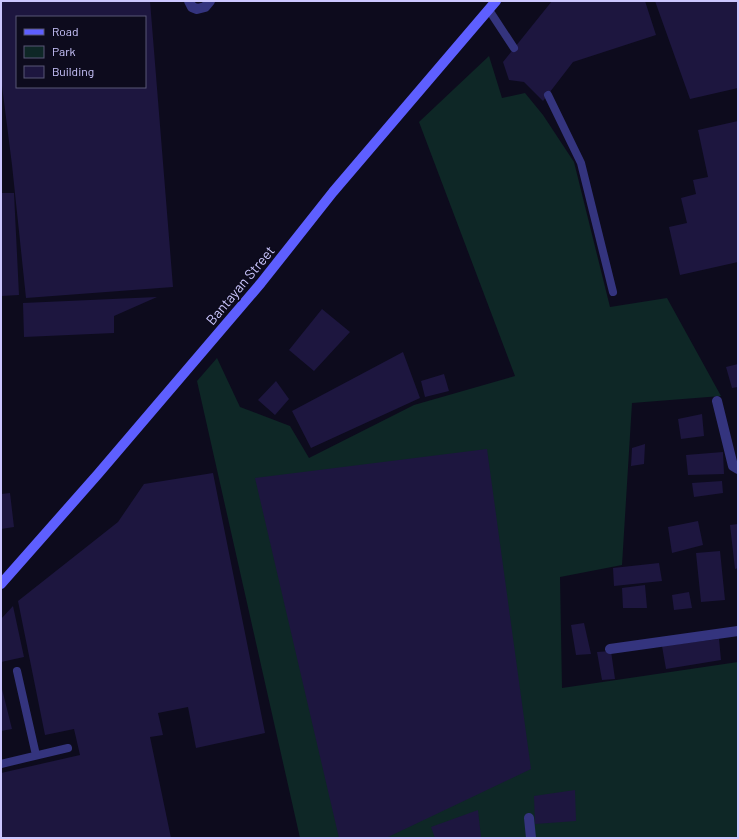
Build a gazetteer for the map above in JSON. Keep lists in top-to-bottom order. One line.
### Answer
{"streets":{"main road":["Bantayan Street"]},"legend":["Road","Park","Building"]}
